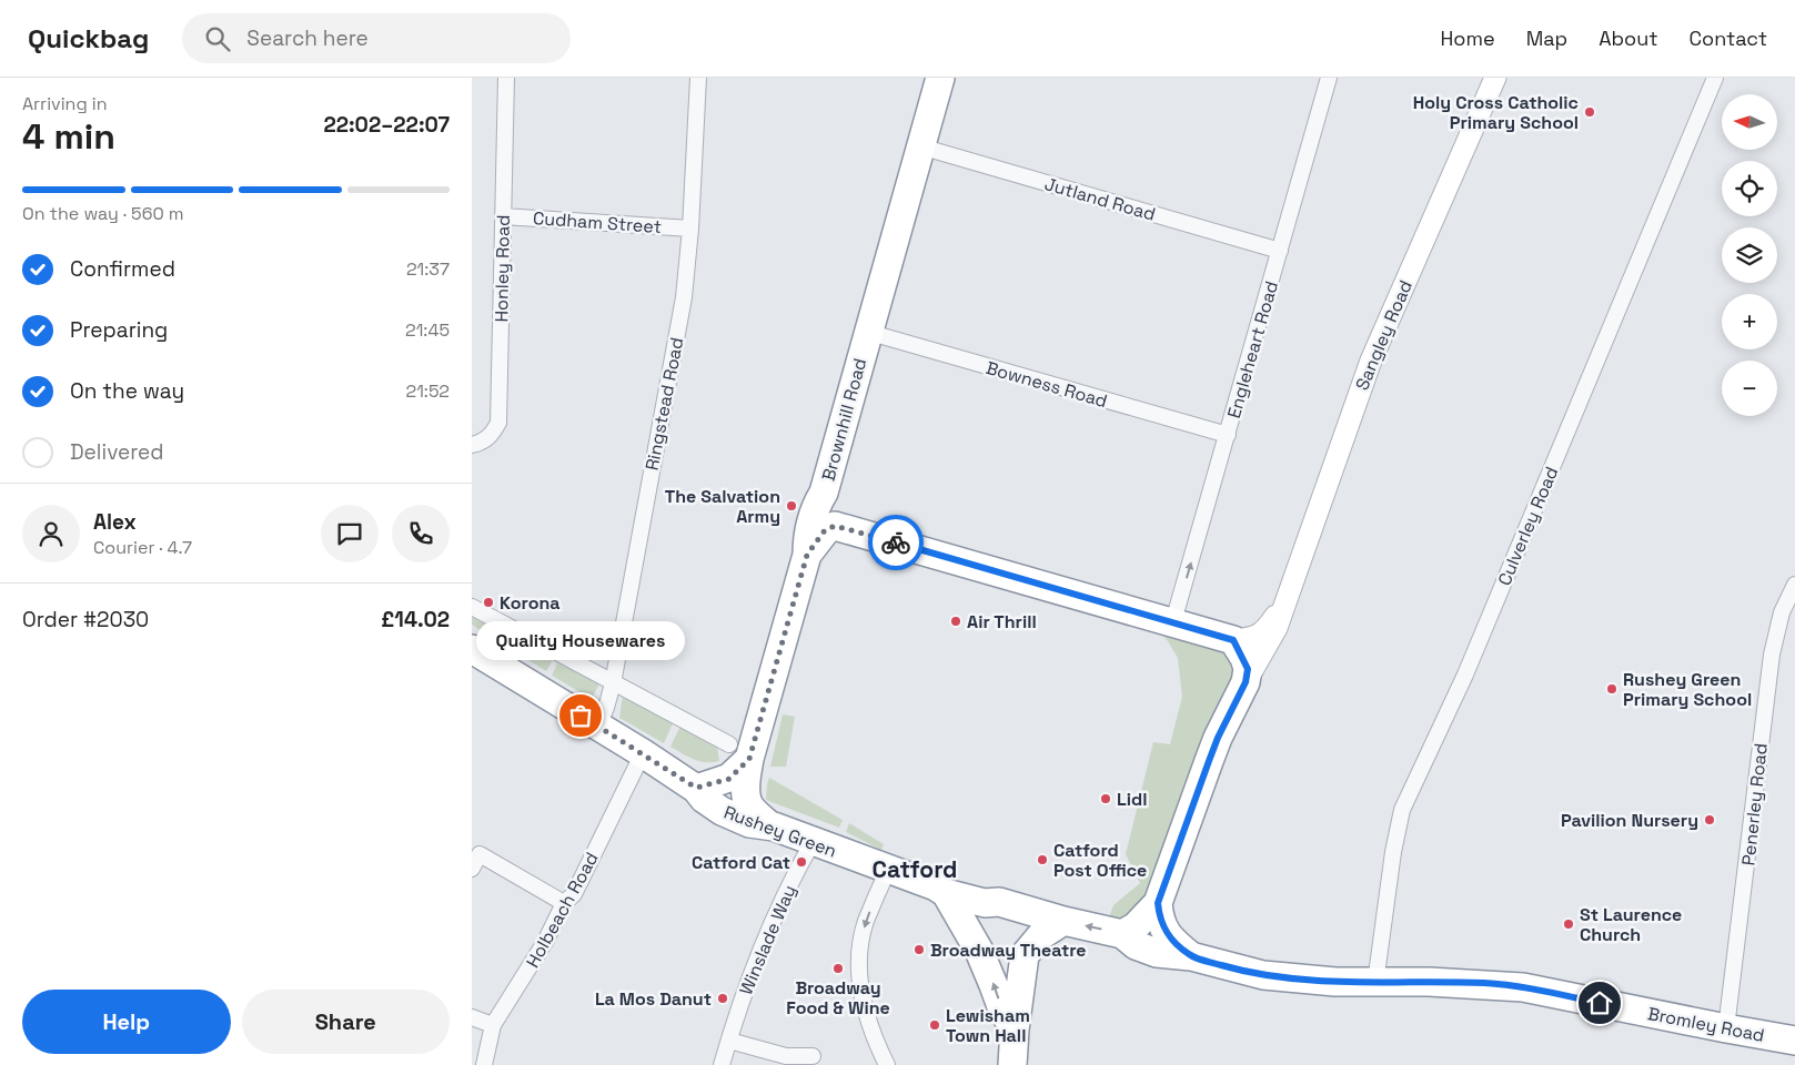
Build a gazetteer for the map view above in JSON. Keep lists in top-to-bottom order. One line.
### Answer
{"streets":{"highway":["Sangley Road","Brownhill Road","Rushey Green","Bromley Road"],"street":["Jutland Road","Cudham Street","Honley Road","Engleheart Road","Bowness Road","Ringstead Road","Culverley Road","Penerley Road","Holbeach Road","Winslade Way"]},"crossings":[["Jutland Road","Engleheart Road"],["Jutland Road","Brownhill Road"],["Cudham Street","Honley Road"],["Cudham Street","Ringstead Road"],["Sangley Road","Rushey Green"],["Sangley Road","Bromley Road"],["Engleheart Road","Bowness Road"],["Bowness Road","Brownhill Road"],["Ringstead Road","Rushey Green"],["Brownhill Road","Rushey Green"],["Culverley Road","Bromley Road"],["Penerley Road","Bromley Road"],["Rushey Green","Holbeach Road"],["Rushey Green","Winslade Way"],["Rushey Green","Bromley Road"]],"districts":["Catford"],"places":["Holy Cross Catholic Primary School","The Salvation Army","Korona","Air Thrill","Rushey Green Primary School","Quality Housewares","Lidl","Pavilion Nursery","Catford Post Office","Catford Cat","St Laurence Church","Broadway Theatre","Broadway Food & Wine","La Mos Danut","Lewisham Town Hall"],"north":"left","page":{"header":"Quickbag","search":"Search here","nav":["Home","Map","About","Contact"],"heading":["4 min","Arriving in","22:02–22:07"],"panel":["Alex","Courier · 4.7","Order #2030","£14.02"],"map_buttons":["+","−"],"bar":"On the way · 560 m","list":[["Confirmed","21:37"],["Preparing","21:45"],["On the way","21:52"],"Delivered"],"bubble":"Quality Housewares","buttons":["Help","Share"]}}
